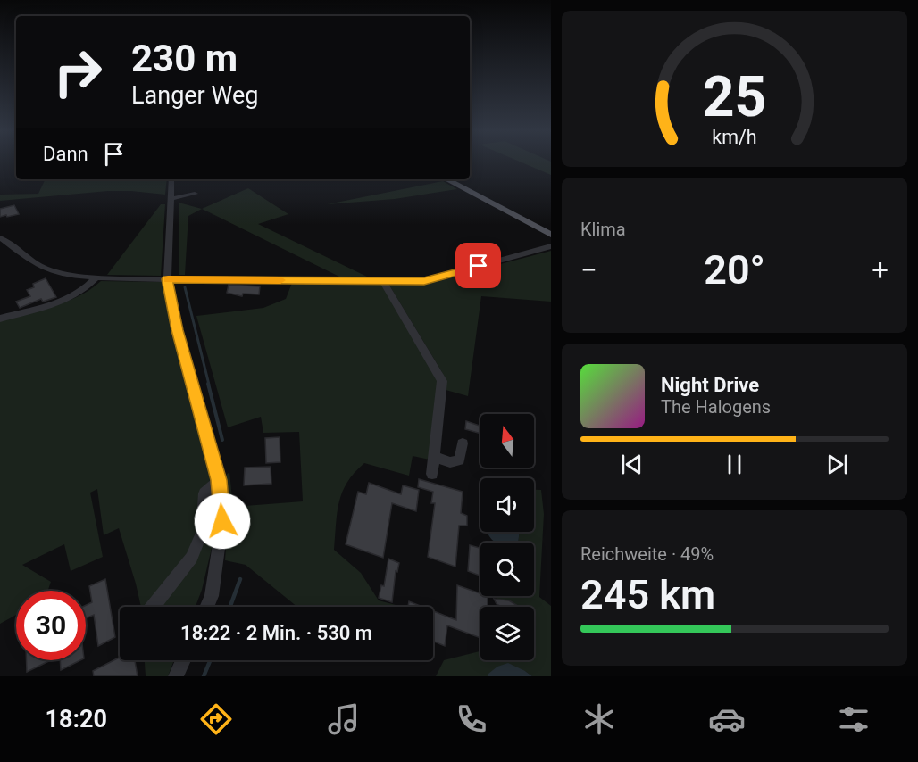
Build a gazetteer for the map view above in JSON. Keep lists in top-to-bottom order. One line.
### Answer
{"north":"top","page":{"turn":["230 m","Langer Weg"],"then":"Dann","tile":["Klima",["Reichweite · 49%","245 km"]],"heat":["−","20°","+"],"song":["Night Drive","The Halogens"],"limit":"30","trip":"18:22 · 2 Min. · 530 m","tabs":"18:20","gauge":["25","km/h"]}}
